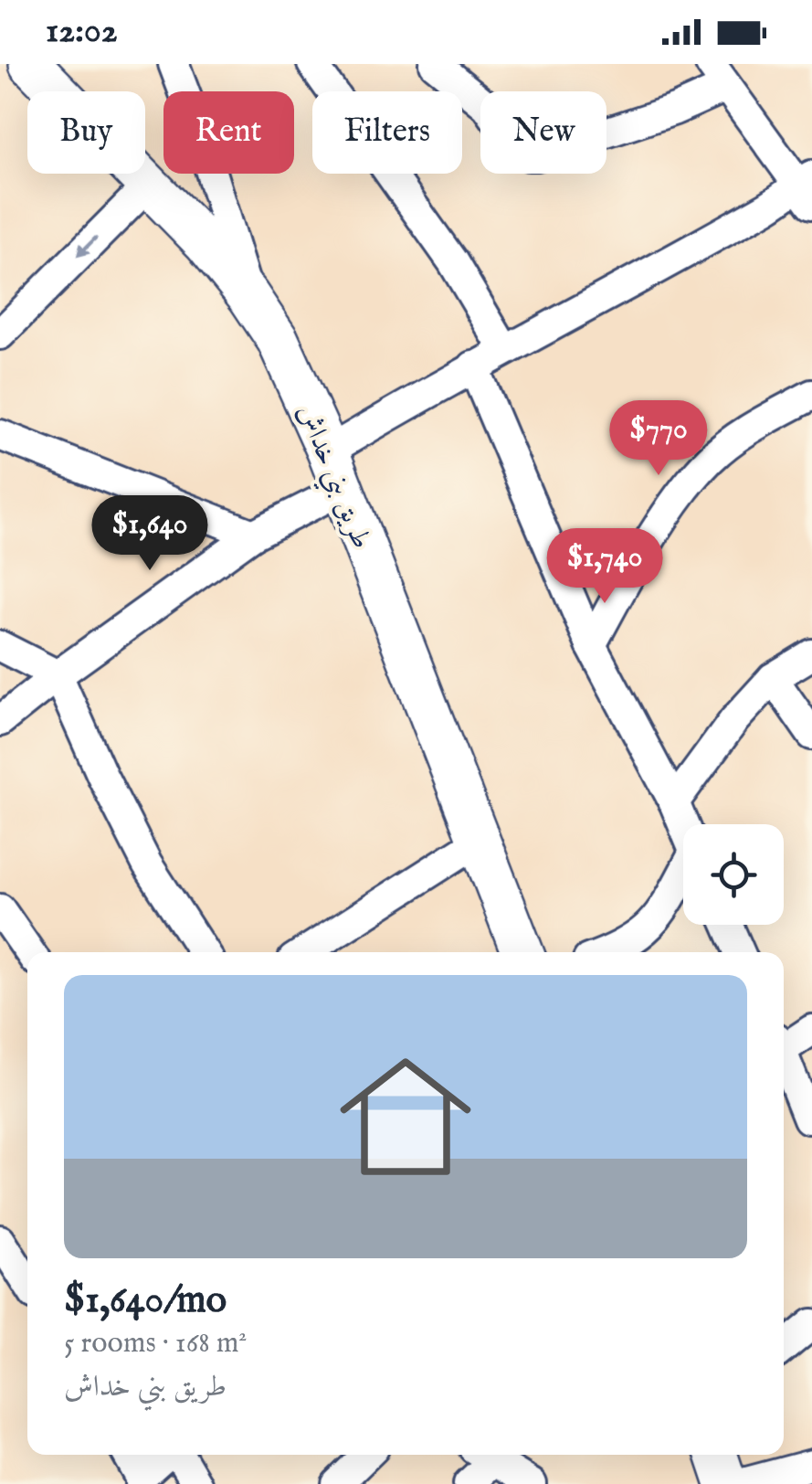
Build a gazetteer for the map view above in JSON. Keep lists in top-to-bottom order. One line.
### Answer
{"streets":{"main road":["طريق بني خداش"]},"page":{"status":"12:02","chip":["Buy","Rent","Filters","New"],"price":["$770","$1,640","$1,740"],"list":[{"name":"$1,640/mo","note":"5 rooms · 168 m² · طريق بني خداش"}]}}
